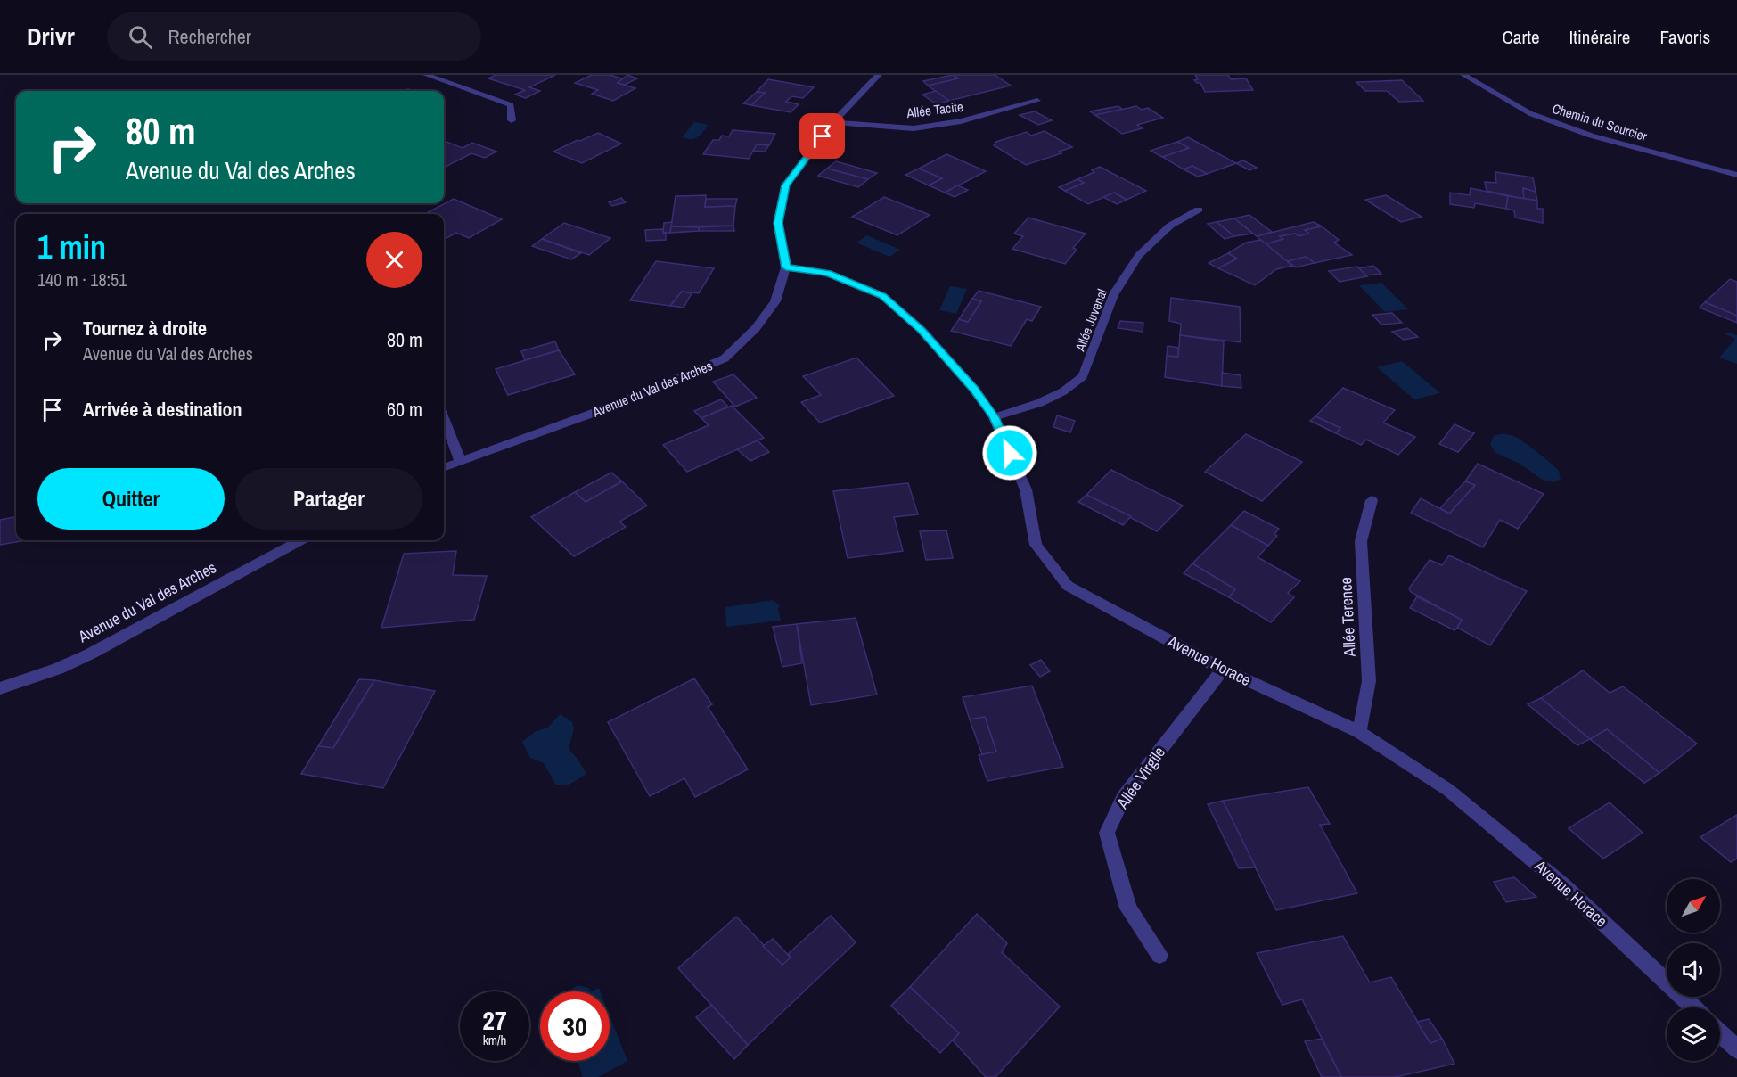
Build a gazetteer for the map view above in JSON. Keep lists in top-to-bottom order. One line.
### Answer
{"streets":{"street":["Allée Tacite","Chemin du Sourcier","Allée Juvenal","Avenue du Val des Arches","Allée Terence","Avenue Horace","Allée Virgile"]},"crossings":[["Allée Tacite","Avenue du Val des Arches"],["Allée Juvenal","Avenue Horace"],["Avenue du Val des Arches","Avenue Horace"],["Allée Terence","Avenue Horace"],["Avenue Horace","Allée Virgile"]],"north":"top right","page":{"header":"Drivr","search":"Rechercher","nav":["Carte","Itinéraire","Favoris"],"turn":["80 m","Avenue du Val des Arches"],"heading":["1 min","140 m · 18:51"],"list":[{"name":"Tournez à droite","note":"Avenue du Val des Arches","value":"80 m"},{"name":"Arrivée à destination","value":"60 m"}],"buttons":["Quitter","Partager"],"speed":"27 km/h","limit":"30"}}
